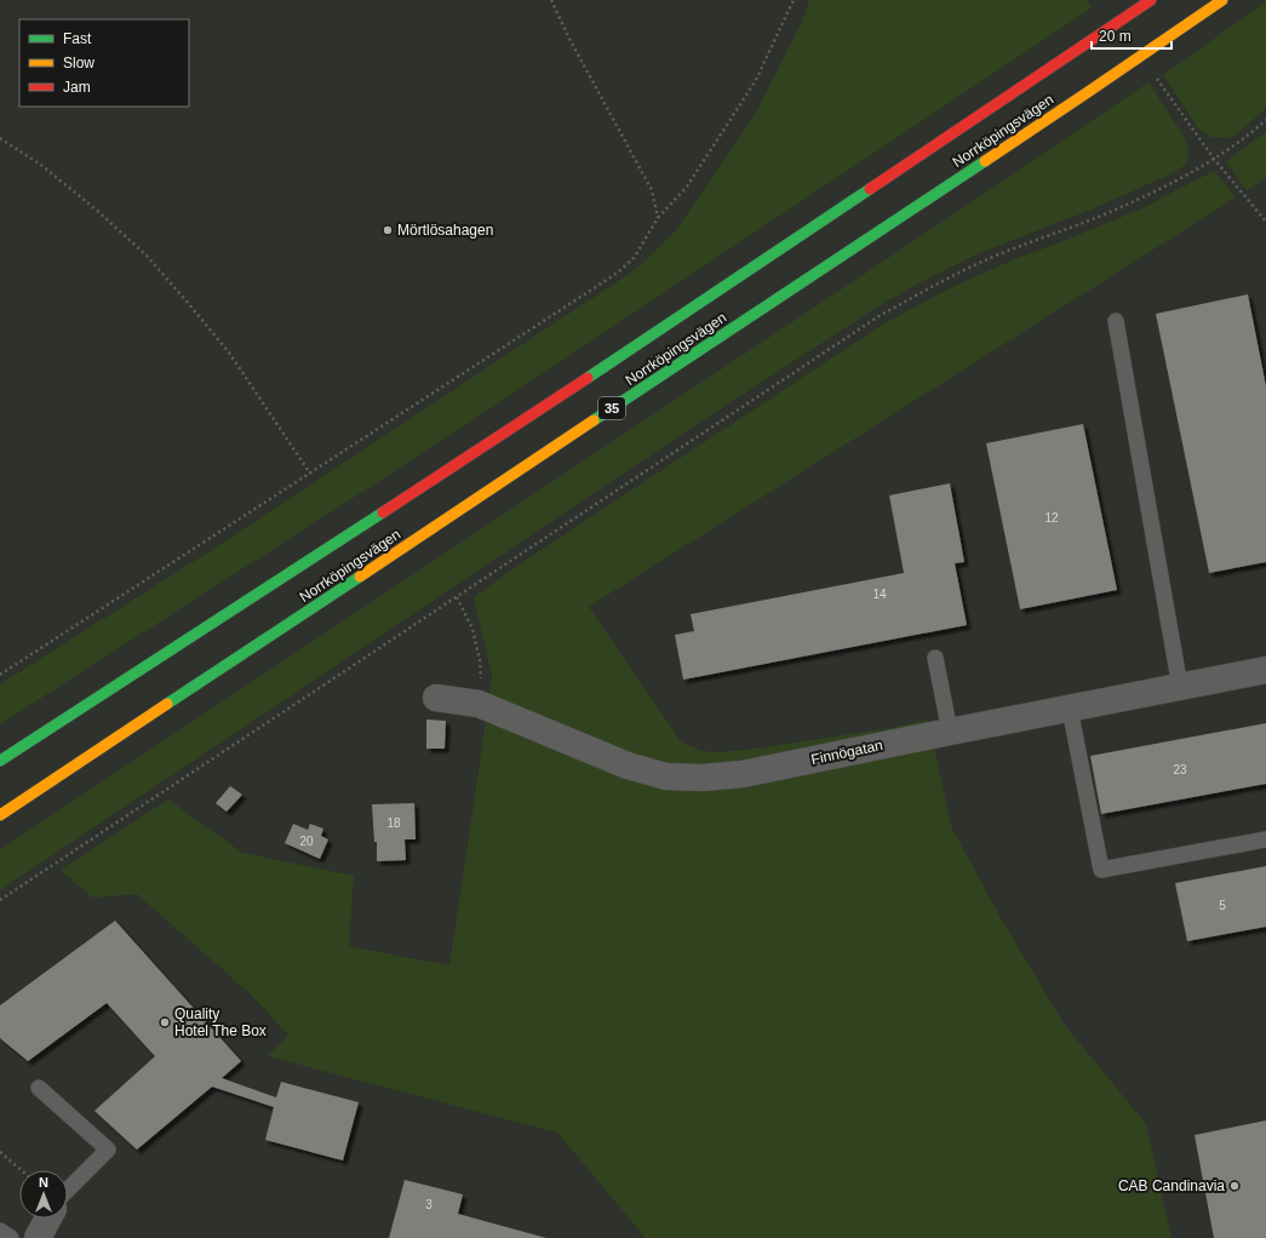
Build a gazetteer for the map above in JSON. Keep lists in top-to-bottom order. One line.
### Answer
{"streets":{"main road":["Norrköpingsvägen","35"],"street":["Finnögatan"]},"places":["Mörtlösahagen","Quality Hotel The Box","CAB Candinavia"],"house_numbers":["12","14","23","18","20","5","3"],"legend":["Fast","Slow","Jam"],"scale_bar":"20 m","north":"top"}
